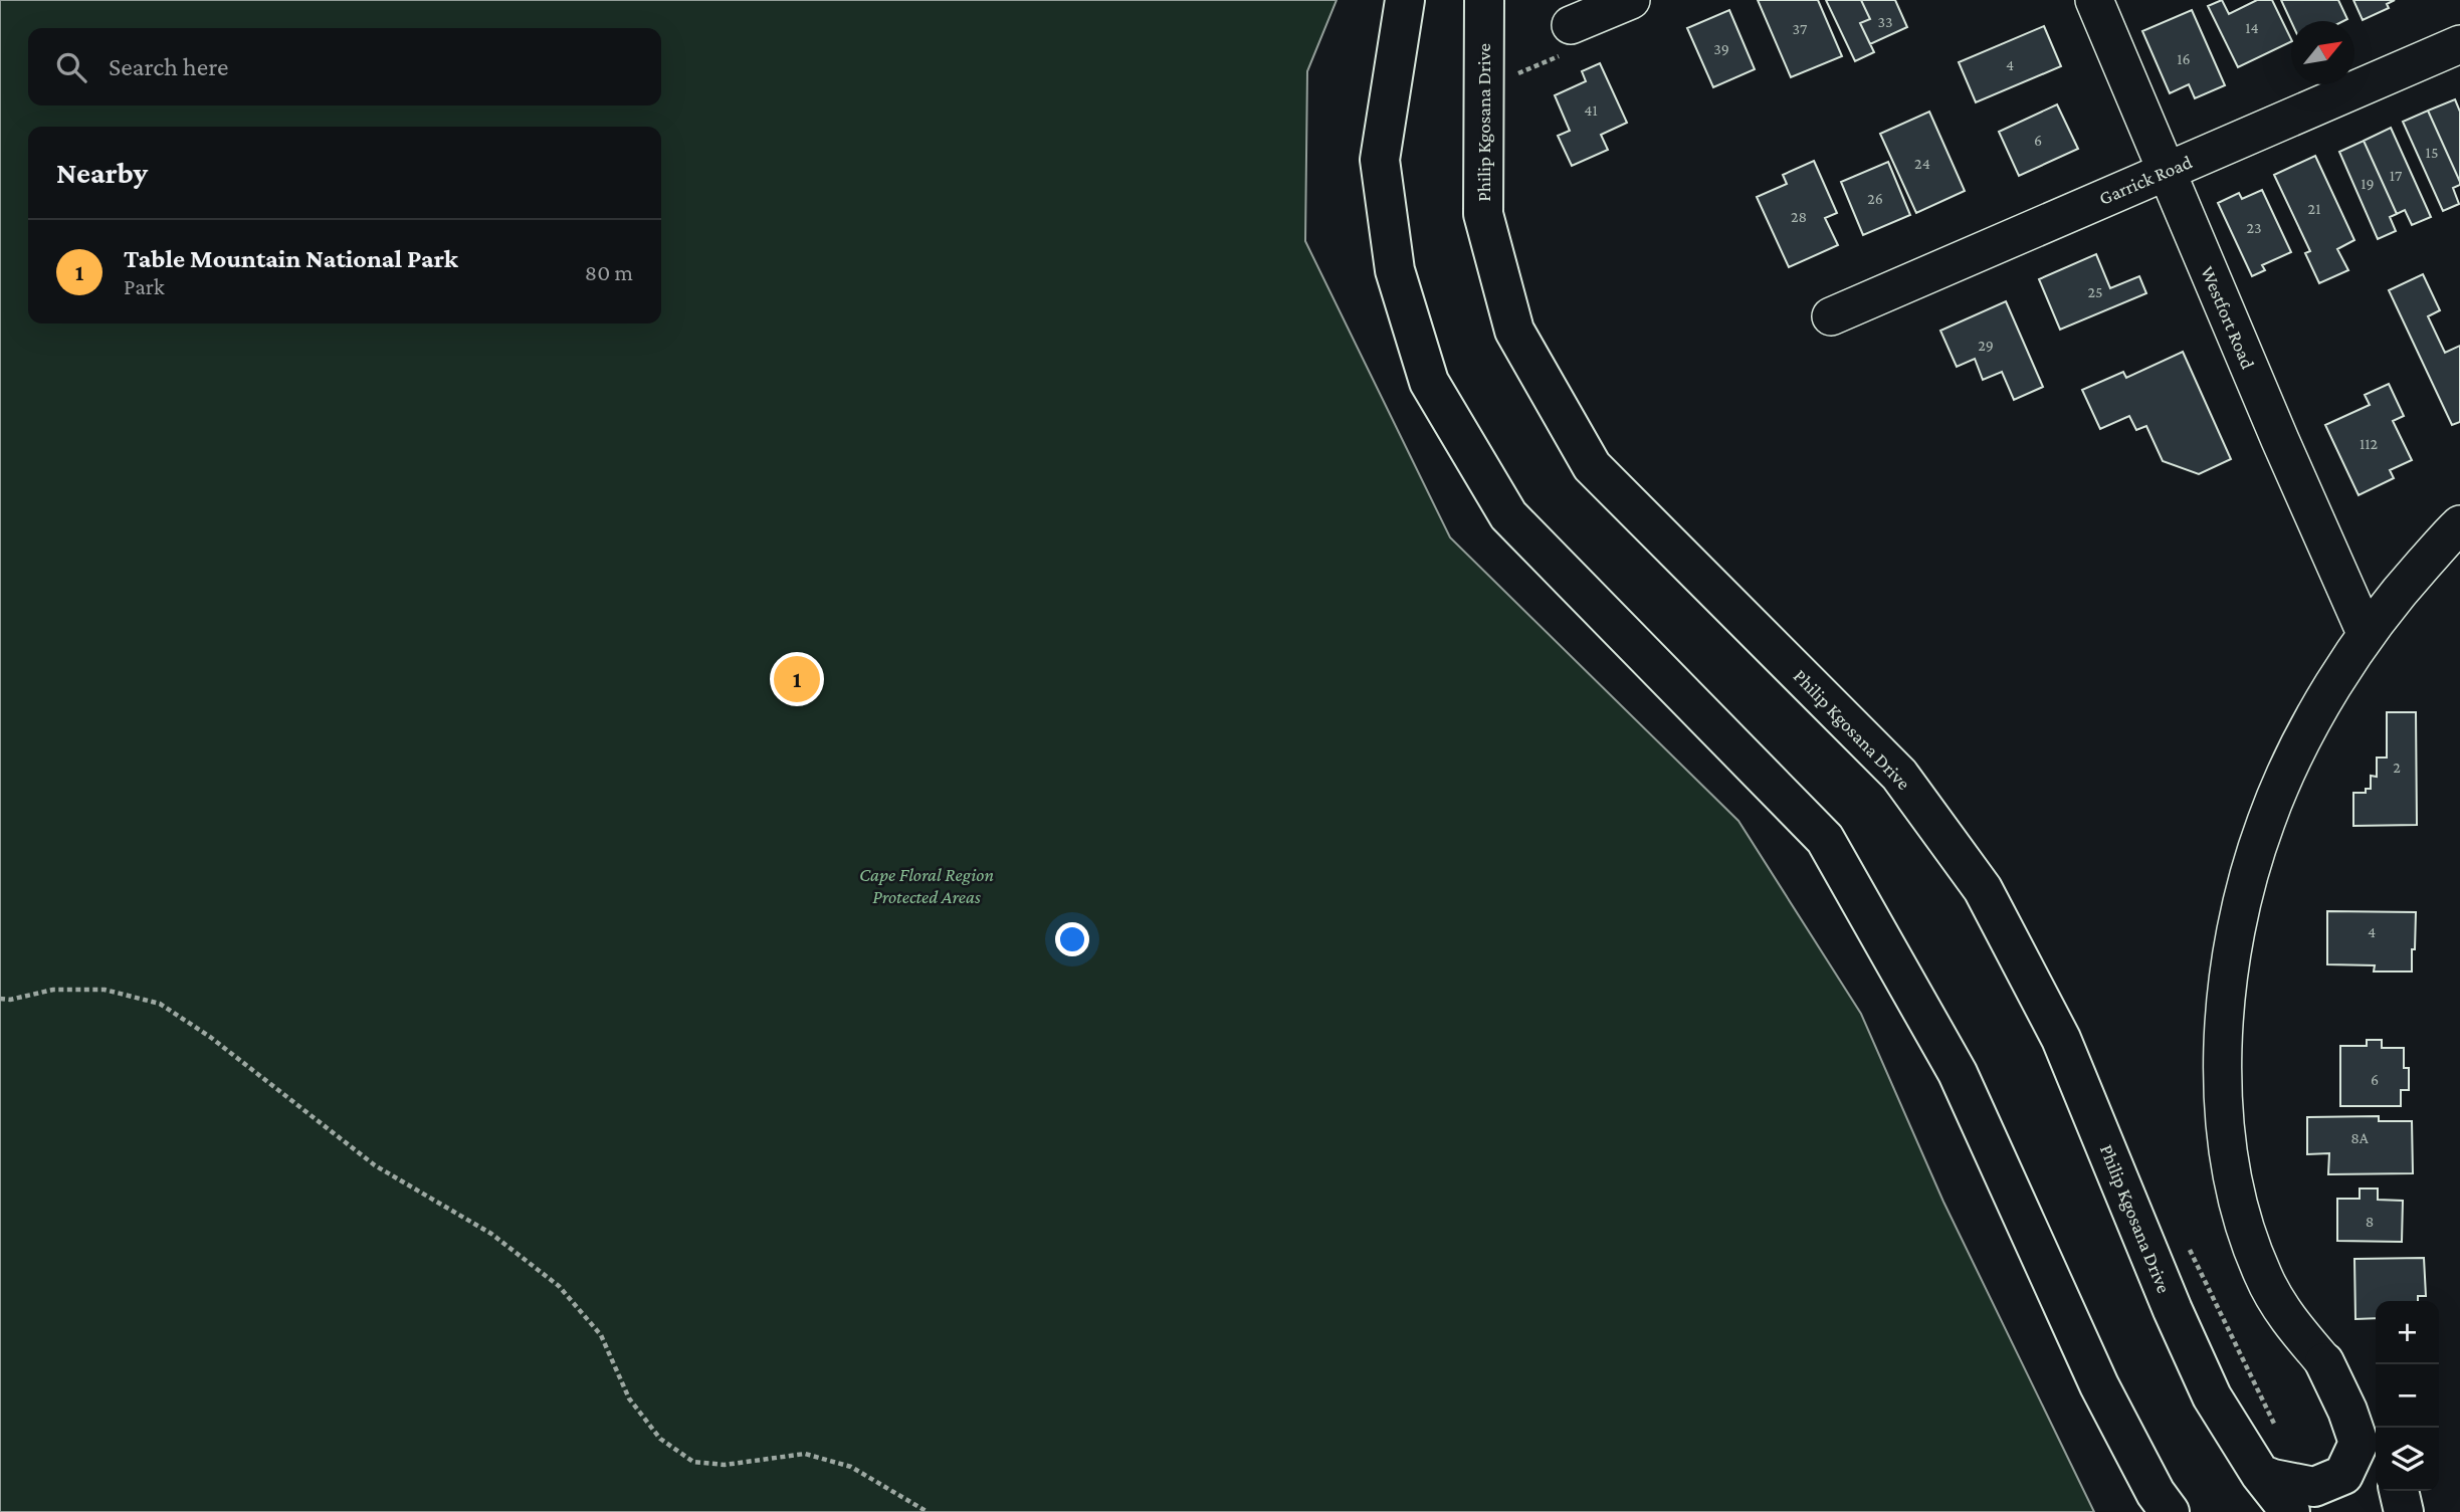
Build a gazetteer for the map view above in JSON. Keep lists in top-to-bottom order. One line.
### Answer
{"streets":{"main road":["Philip Kgosana Drive"],"street":["Garrick Road","Westfort Road"]},"crossings":[["Garrick Road","Westfort Road"]],"parks":["Cape Floral Region Protected Areas"],"house_numbers":["33","14","37","39","16","4","41","6","15","24","17","19","26","21","28","23","25","29","112","2","4","6","8A","8"],"north":"top right","page":{"search":"Search here","heading":"Nearby","list":[{"mark":"1","name":"Table Mountain National Park","note":"Park","value":"80 m"}],"pins":"1","map_buttons":["+","−"]}}
